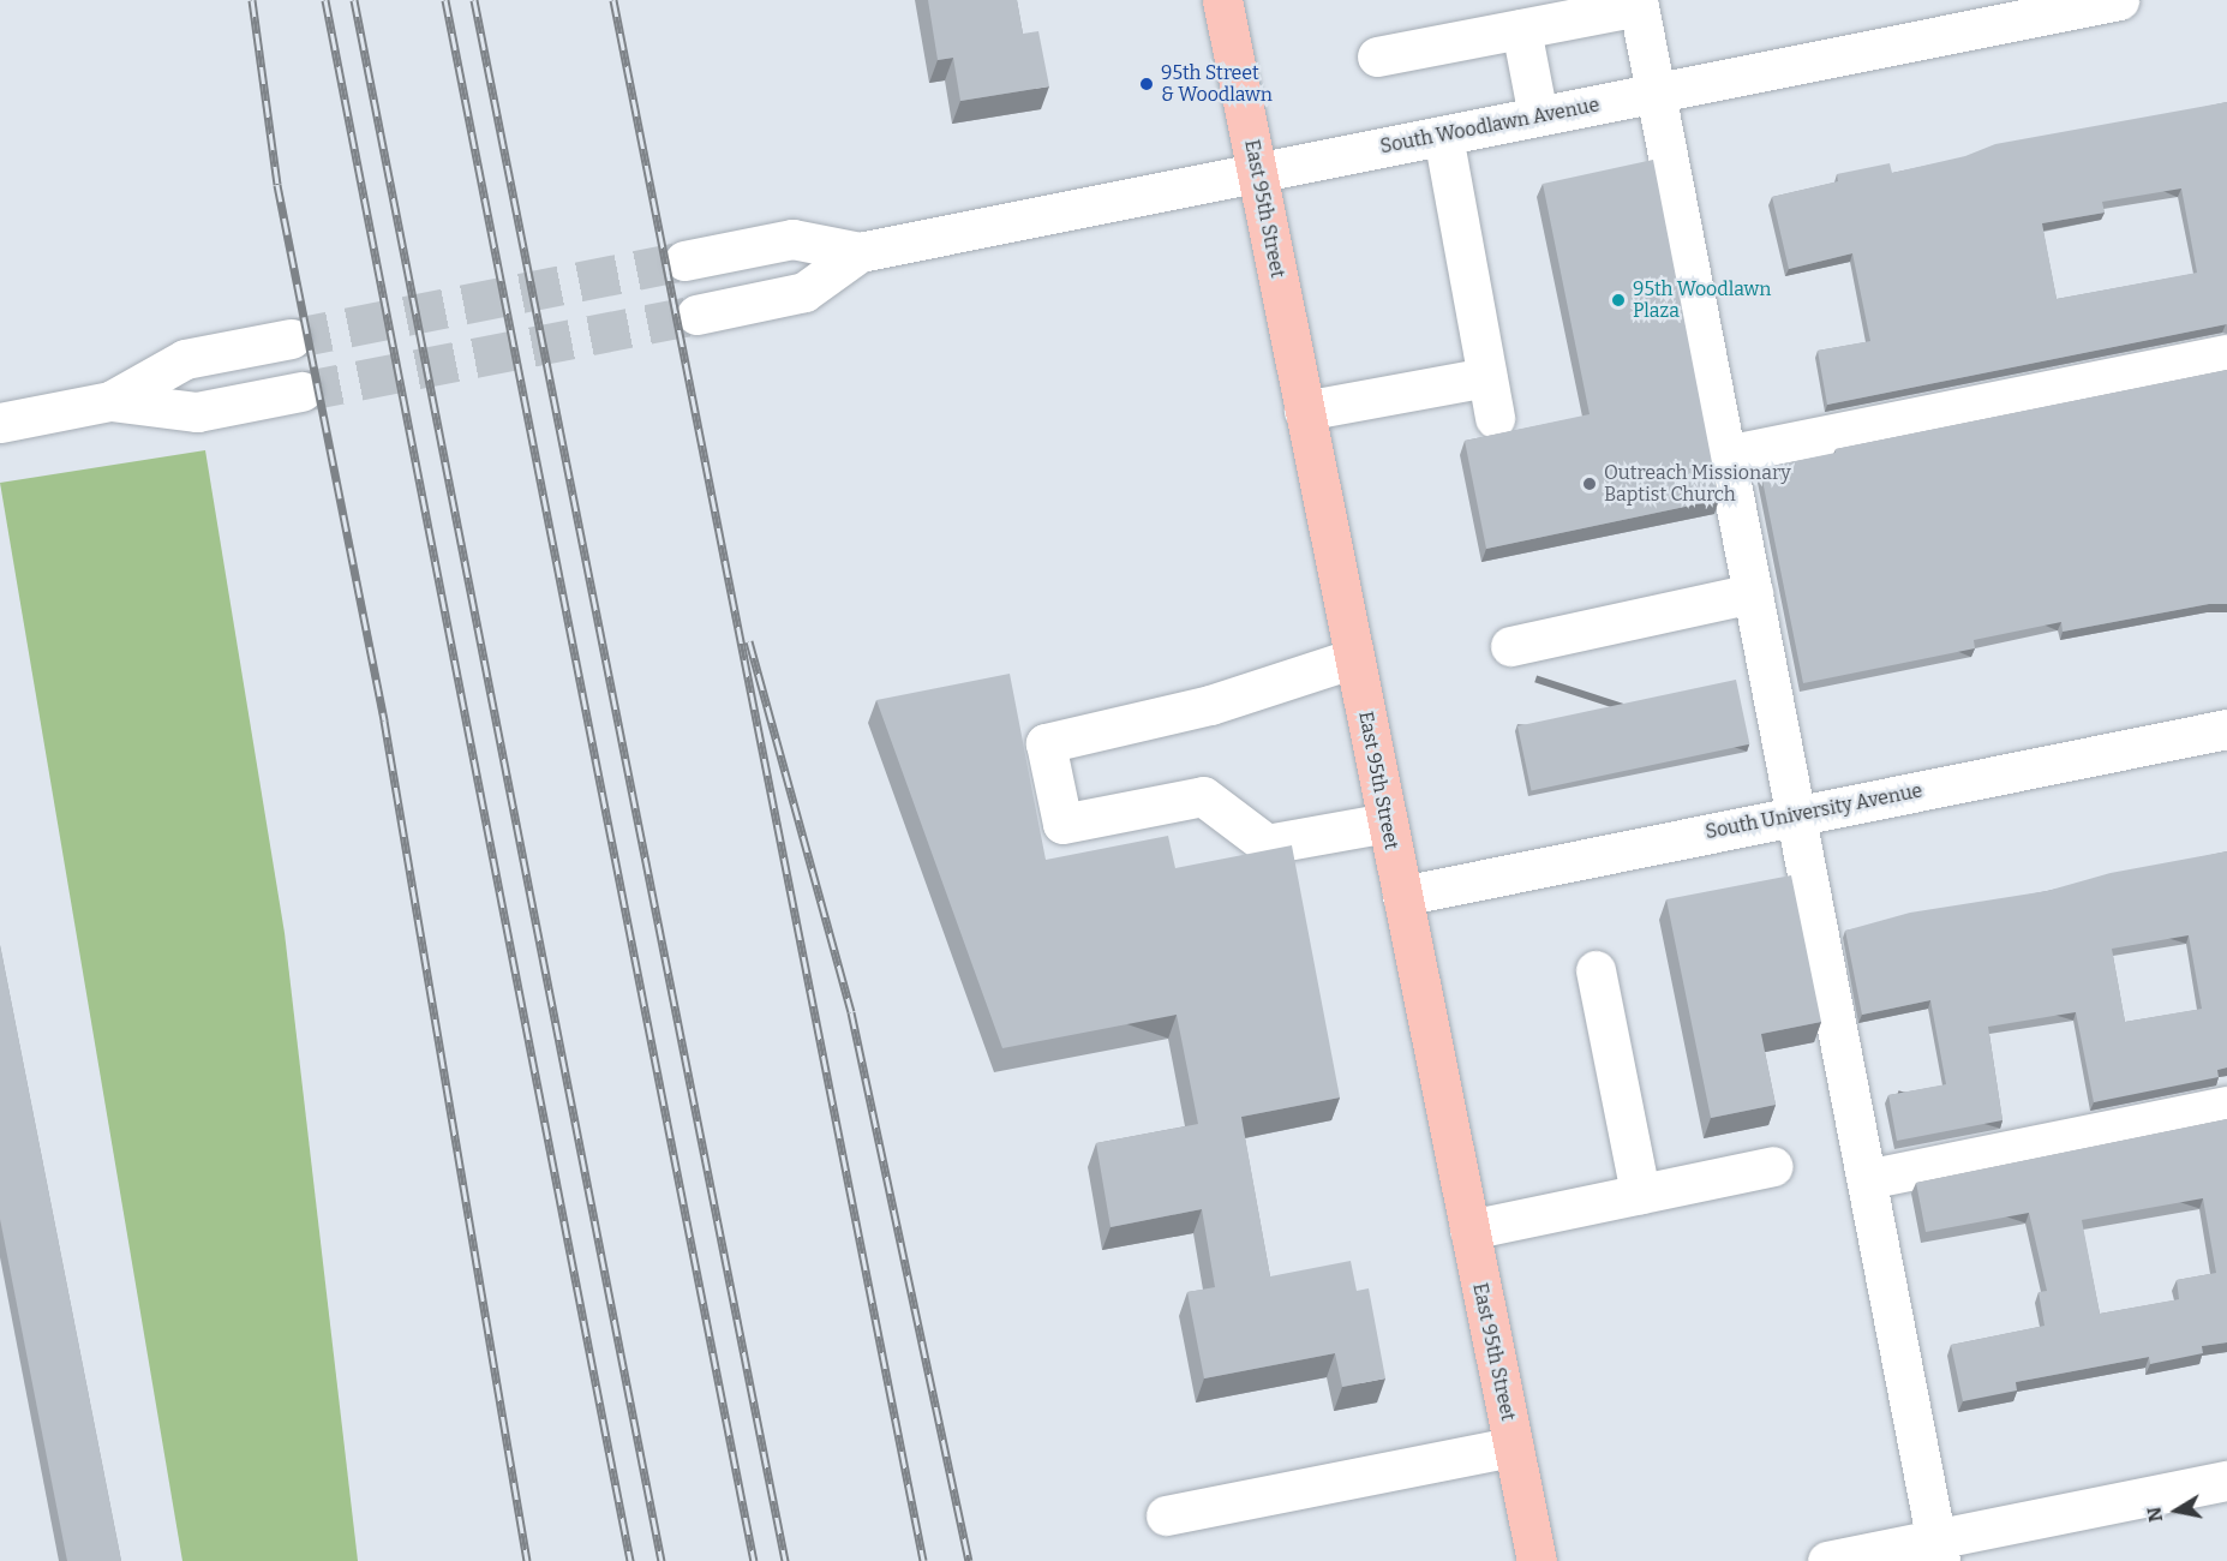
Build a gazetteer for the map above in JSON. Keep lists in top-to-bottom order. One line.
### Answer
{"streets":{"main road":["East 95th Street"],"street":["South Woodlawn Avenue","South University Avenue"]},"crossings":[["South Woodlawn Avenue","East 95th Street"],["East 95th Street","South University Avenue"]],"places":["95th Street & Woodlawn","95th Woodlawn Plaza","Outreach Missionary Baptist Church"],"north":"left"}
